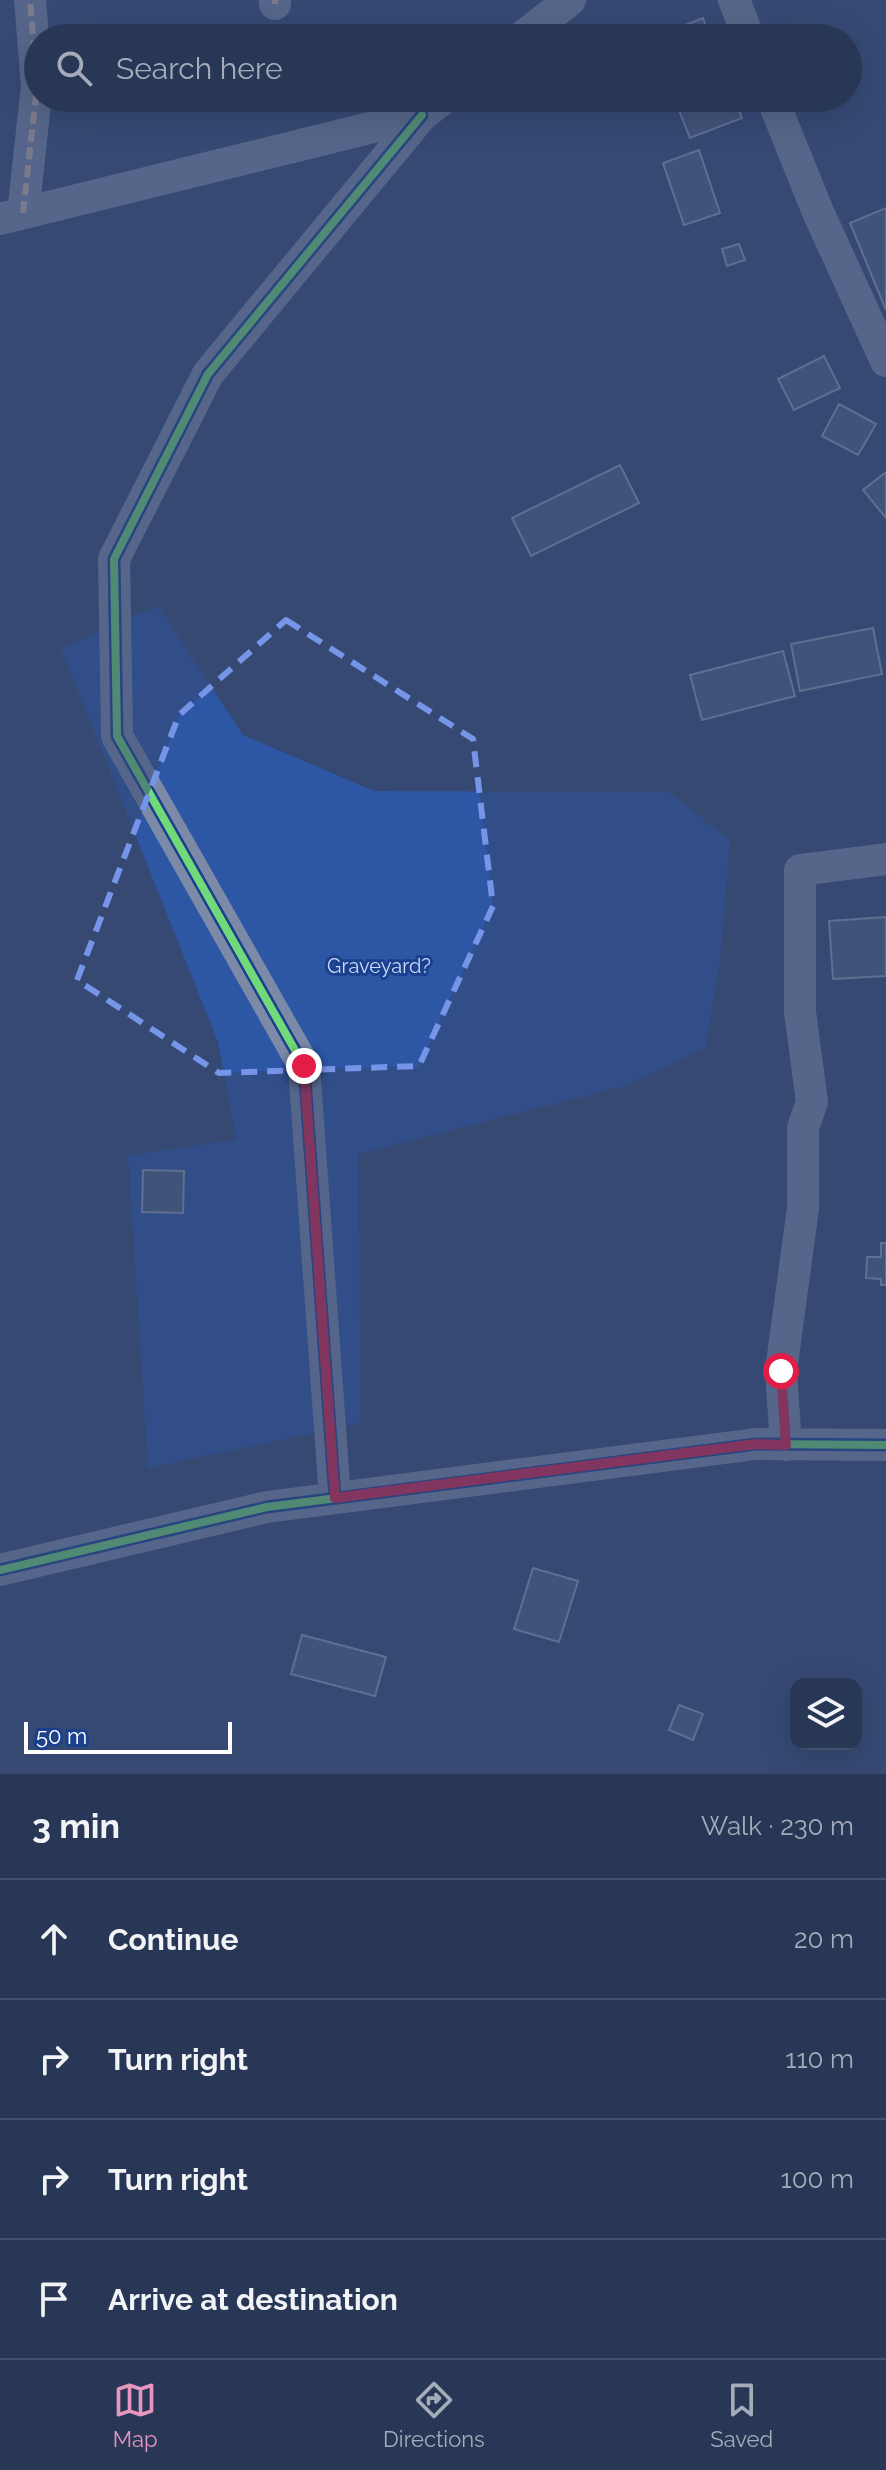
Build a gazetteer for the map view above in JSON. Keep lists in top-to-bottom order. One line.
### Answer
{"parks":["Graveyard?"],"scale_bar":"50 m","page":{"search":"Search here","scale":"50 m","heading":["3 min","Walk · 230 m"],"list":[["Continue","20 m"],["Turn right","110 m"],["Turn right","100 m"],"Arrive at destination"],"nav":["Map","Directions","Saved"]}}
